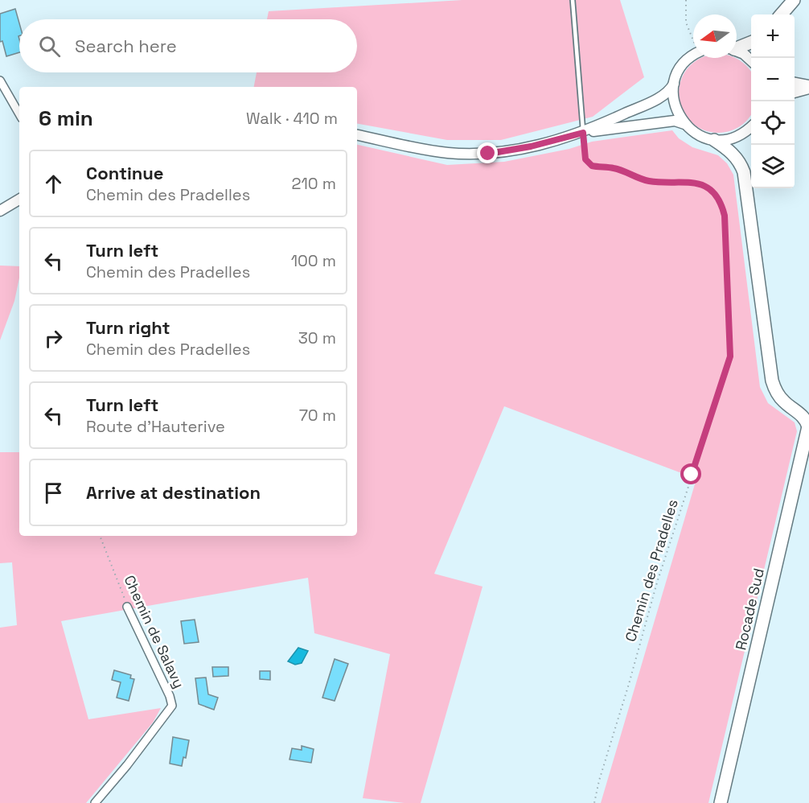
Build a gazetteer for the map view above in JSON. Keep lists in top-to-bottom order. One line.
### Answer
{"streets":{"main road":["Rocade Sud"],"street":["Chemin de Salavy"],"path":["Chemin des Pradelles"]},"north":"left","page":{"map_buttons":["+","−"],"search":"Search here","heading":["6 min","Walk · 410 m"],"list":[["Continue","Chemin des Pradelles","210 m"],["Turn left","Chemin des Pradelles","100 m"],["Turn right","Chemin des Pradelles","30 m"],["Turn left","Route d'Hauterive","70 m"],"Arrive at destination"]}}
